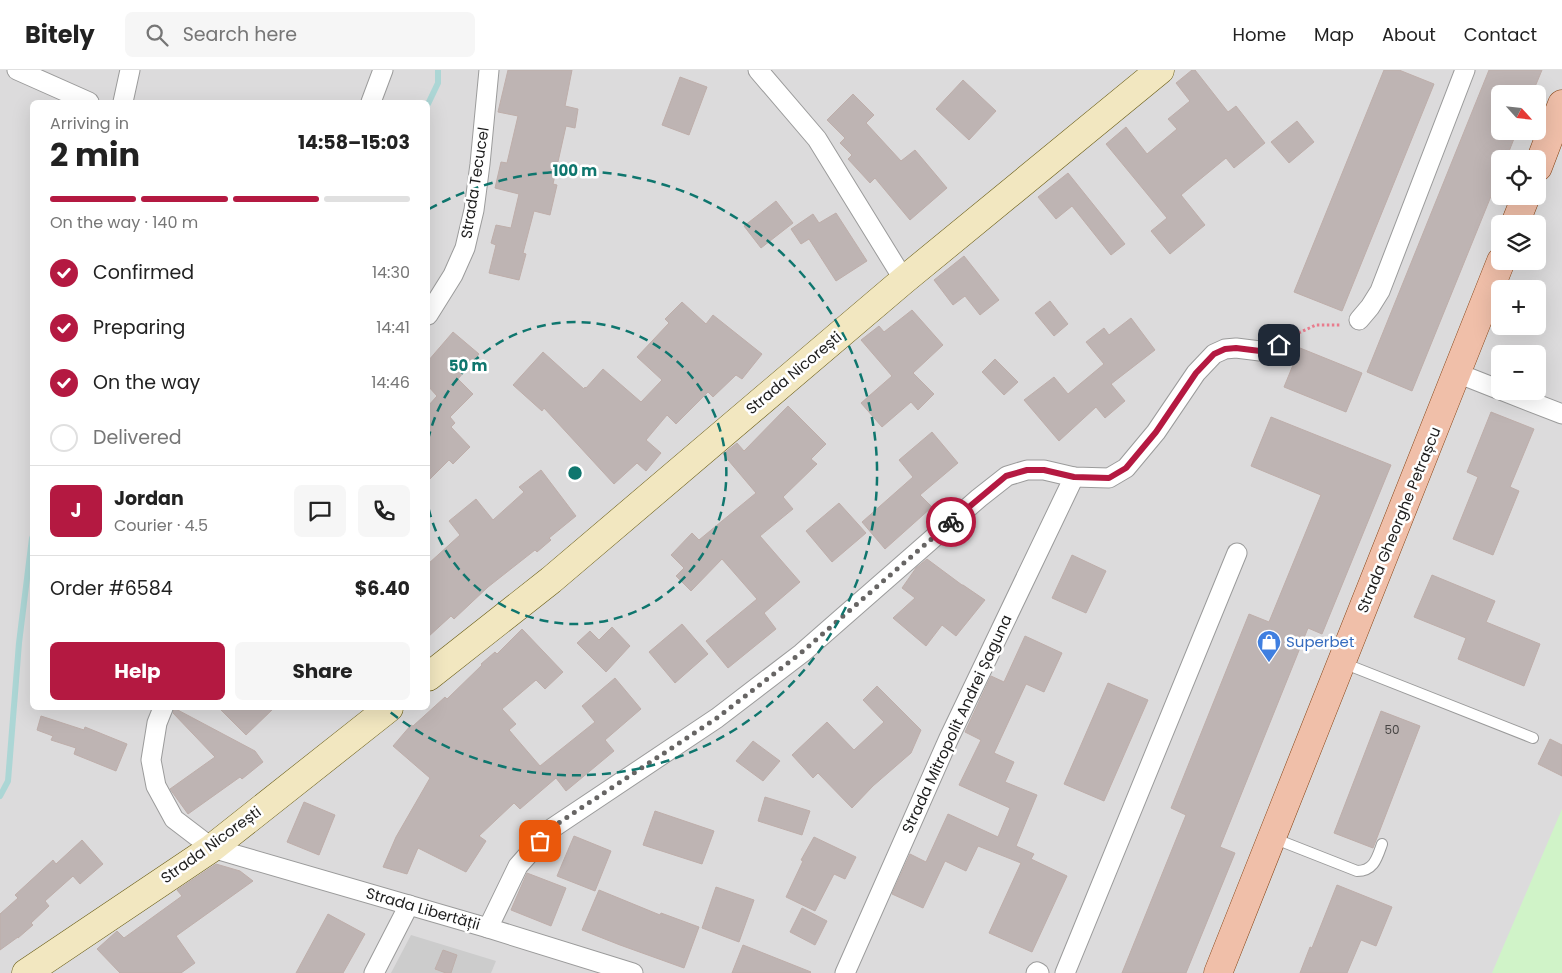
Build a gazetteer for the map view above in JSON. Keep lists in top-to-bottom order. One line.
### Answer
{"streets":{"main road":["Strada Nicorești","Strada Gheorghe Petrașcu"],"street":["Strada Tecucel","Strada Mitropolit Andrei Șaguna","Strada Libertății"]},"crossings":[["Strada Nicorești","Strada Libertății"]],"places":{"shop":["Superbet"]},"house_numbers":["50"],"north":"bottom right","page":{"header":"Bitely","search":"Search here","nav":["Home","Map","About","Contact"],"map_buttons":["+","−"],"heading":["2 min","Arriving in","14:58–15:03"],"panel":["Jordan","Courier · 4.5","Order #6584","$6.40"],"bar":"On the way · 140 m","list":[["Confirmed","14:30"],["Preparing","14:41"],["On the way","14:46"],"Delivered"],"round":"J","buttons":["Help","Share"]},"rings":["100 m","50 m"]}
